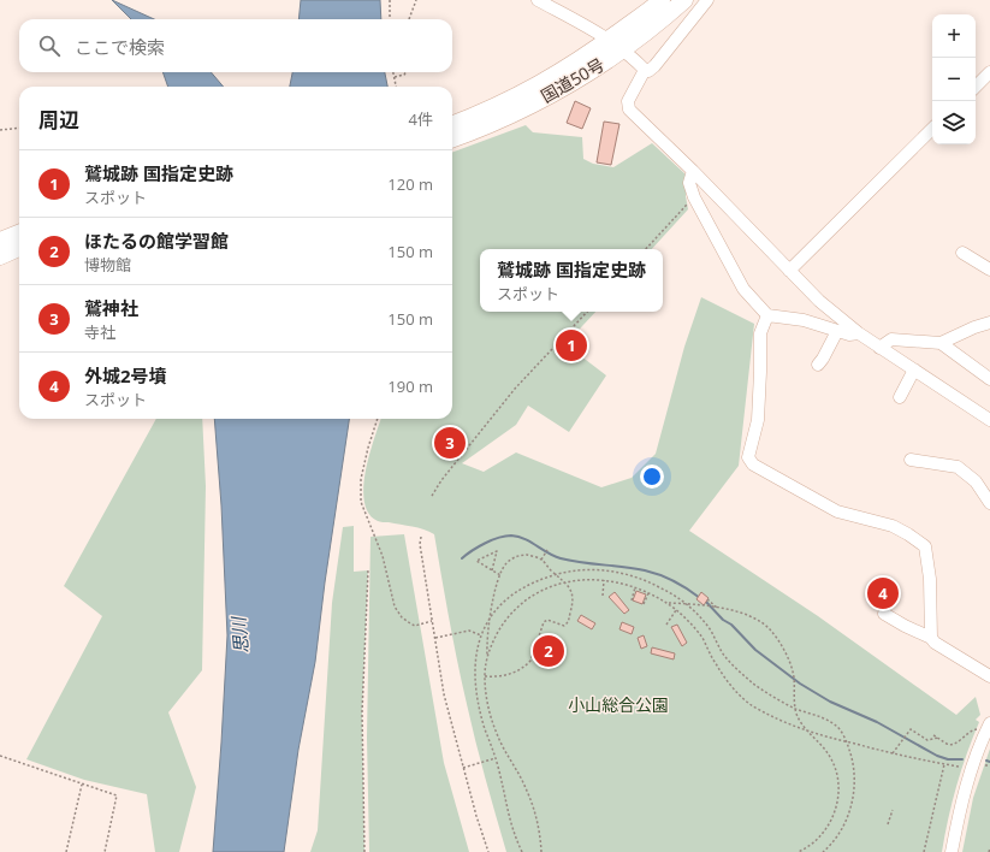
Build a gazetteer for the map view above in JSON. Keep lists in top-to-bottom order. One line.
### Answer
{"streets":{"highway":["国道50号"]},"water":["思川"],"parks":["小山総合公園"],"page":{"map_buttons":["+","−"],"search":"ここで検索","heading":["周辺","4件"],"list":[{"mark":"1","name":"鷲城跡 国指定史跡","note":"スポット","value":"120 m"},{"mark":"2","name":"ほたるの館学習館","note":"博物館","value":"150 m"},{"mark":"3","name":"鷲神社","note":"寺社","value":"150 m"},{"mark":"4","name":"外城2号墳","note":"スポット","value":"190 m"}],"popup":["鷲城跡 国指定史跡","スポット"],"pins":["1","3","4","2"]}}
